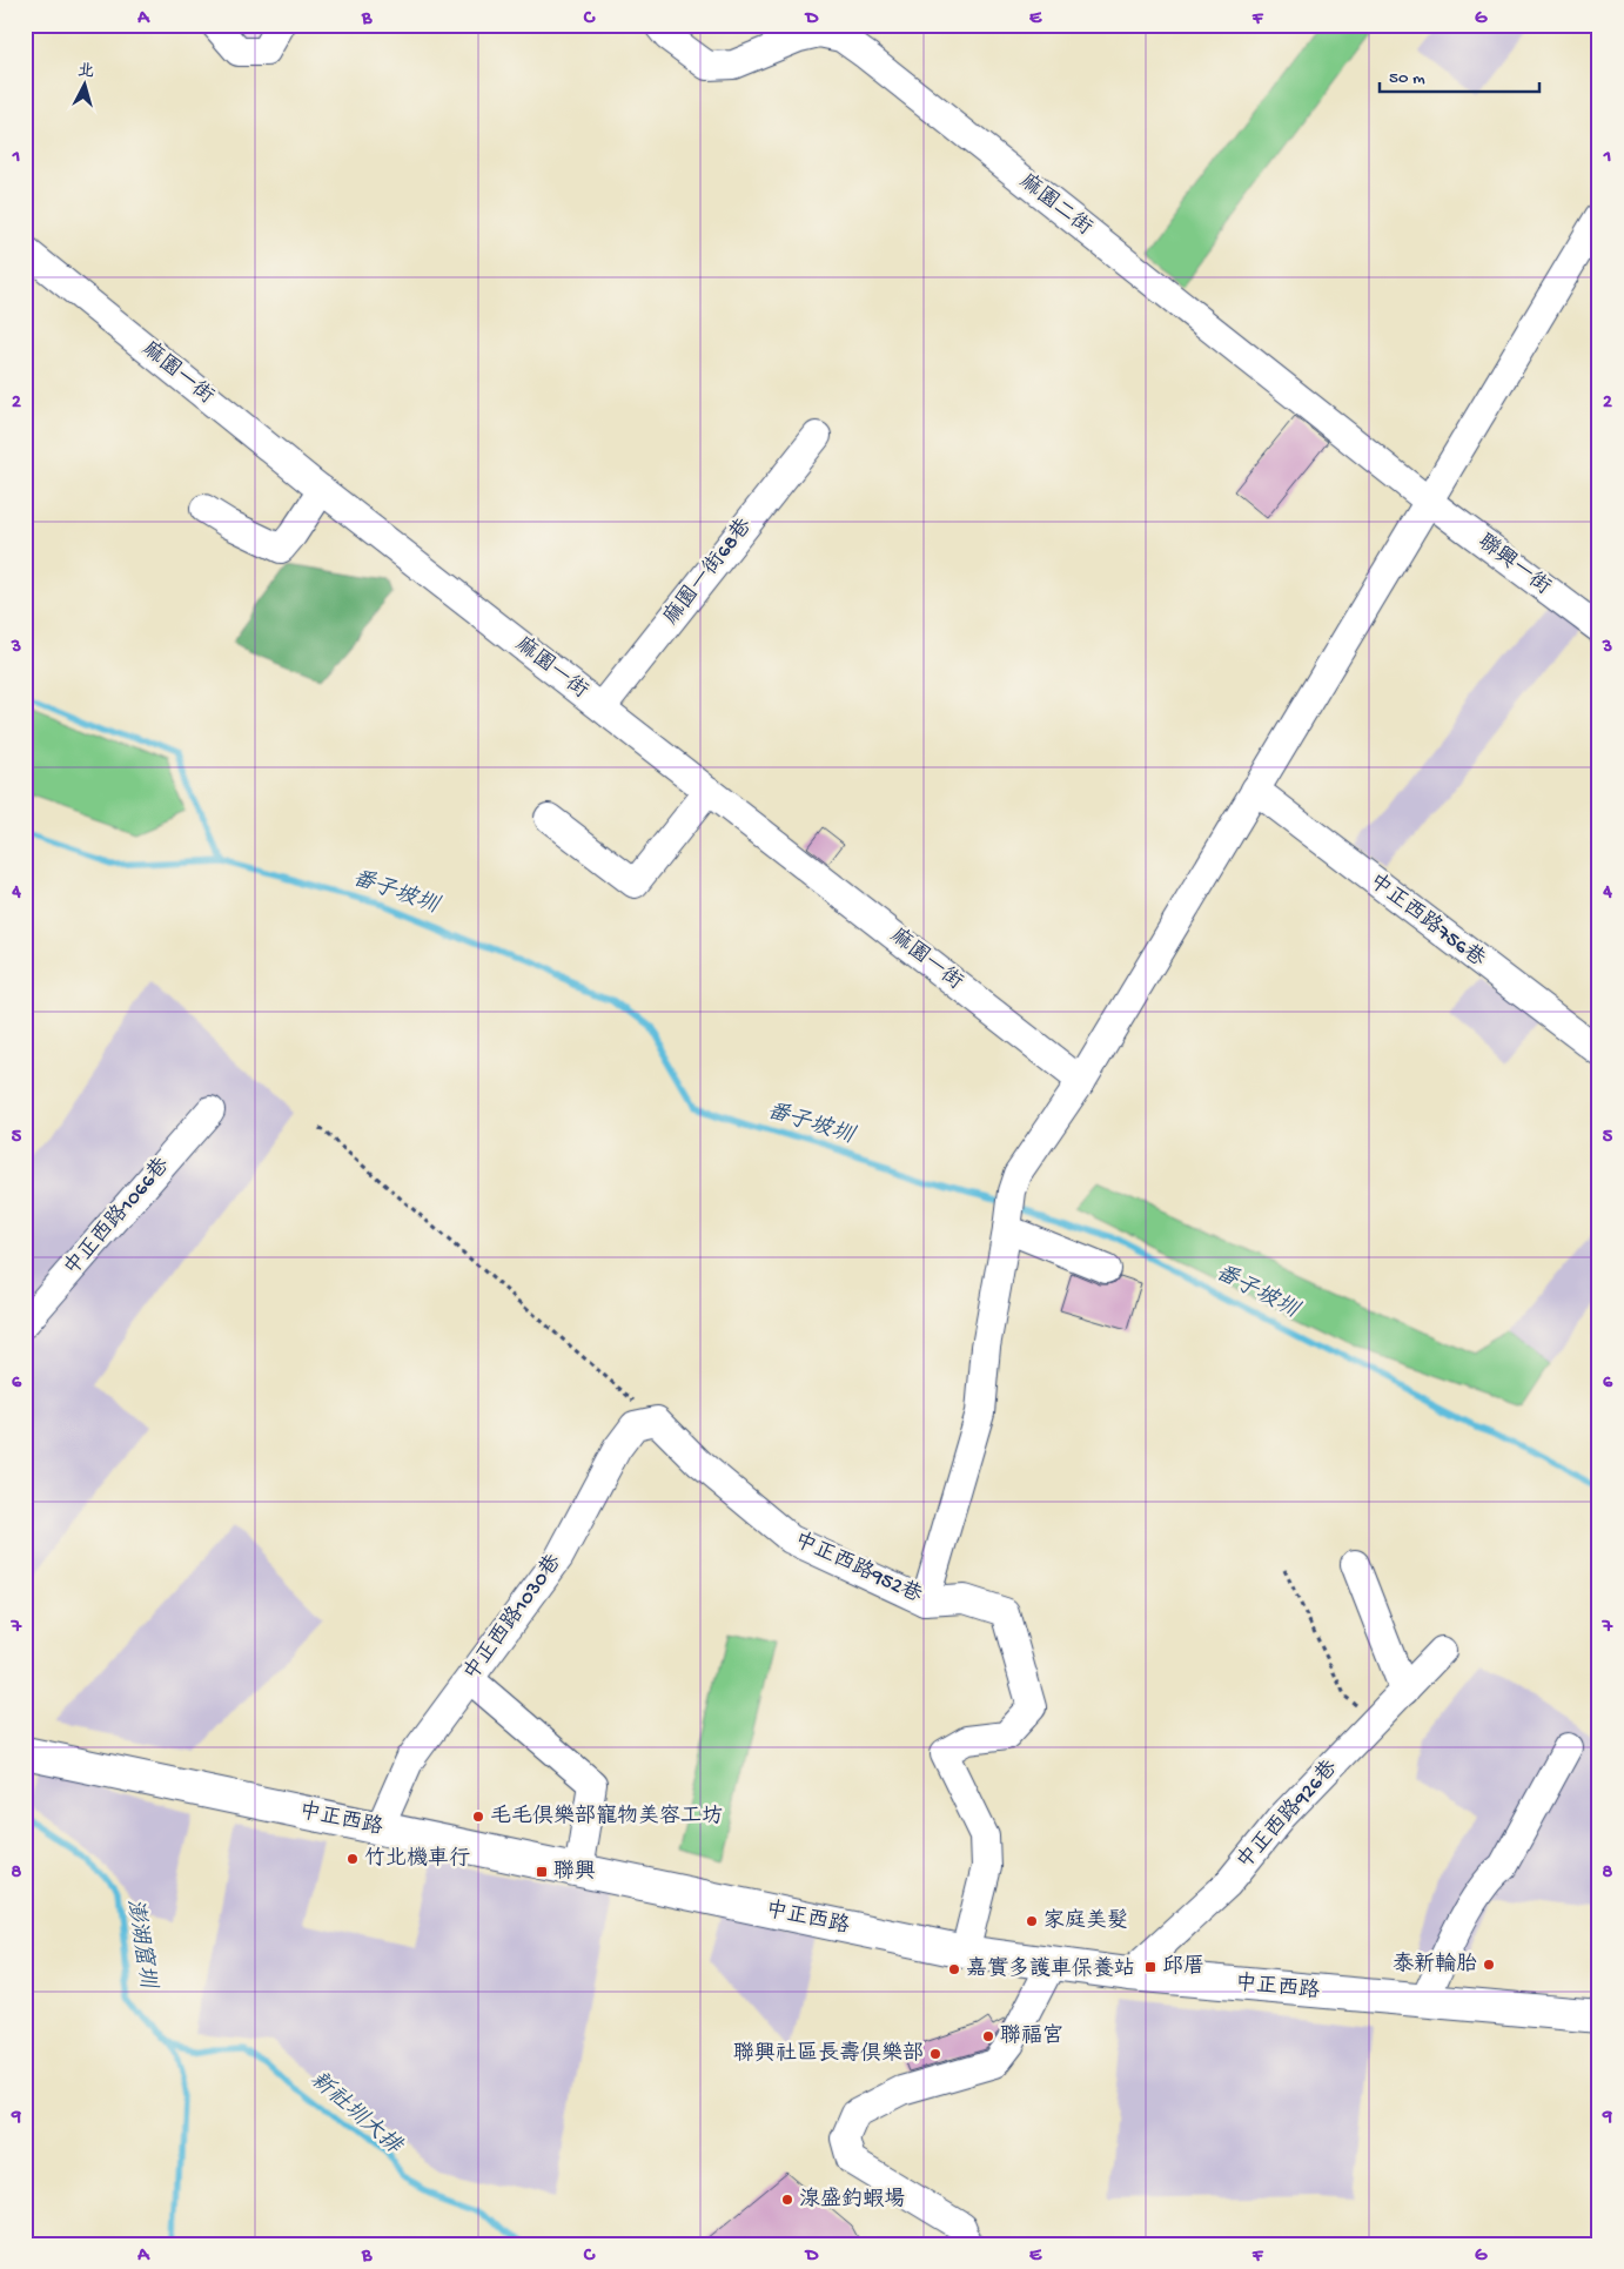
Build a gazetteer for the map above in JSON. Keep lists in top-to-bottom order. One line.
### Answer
{"streets":{"main road":["中正西路"],"street":["麻園二街","麻園一街","聯興一街","麻園一街68巷","中正西路756巷","中正西路1066巷","中正西路952巷","中正西路1030巷","中正西路926巷"]},"crossings":[["麻園二街","聯興一街"],["麻園一街","麻園一街68巷"],["中正西路952巷","中正西路1030巷"],["中正西路952巷","中正西路"],["中正西路1030巷","中正西路"],["中正西路926巷","中正西路"]],"water":["番子坡圳","澎湖窟圳","新社圳大排"],"places":{"other":["毛毛俱樂部寵物美容工坊","竹北機車行","家庭美髮","泰新輪胎","嘉實多護車保養站","聯福宮","聯興社區長壽俱樂部","湶盛釣蝦場"],"transit":["聯興","邱厝"]},"scale_bar":"50 m","north":"top","grid":{"columns":["A","B","C","D","E","F","G"],"rows":["1","2","3","4","5","6","7","8","9"]}}
